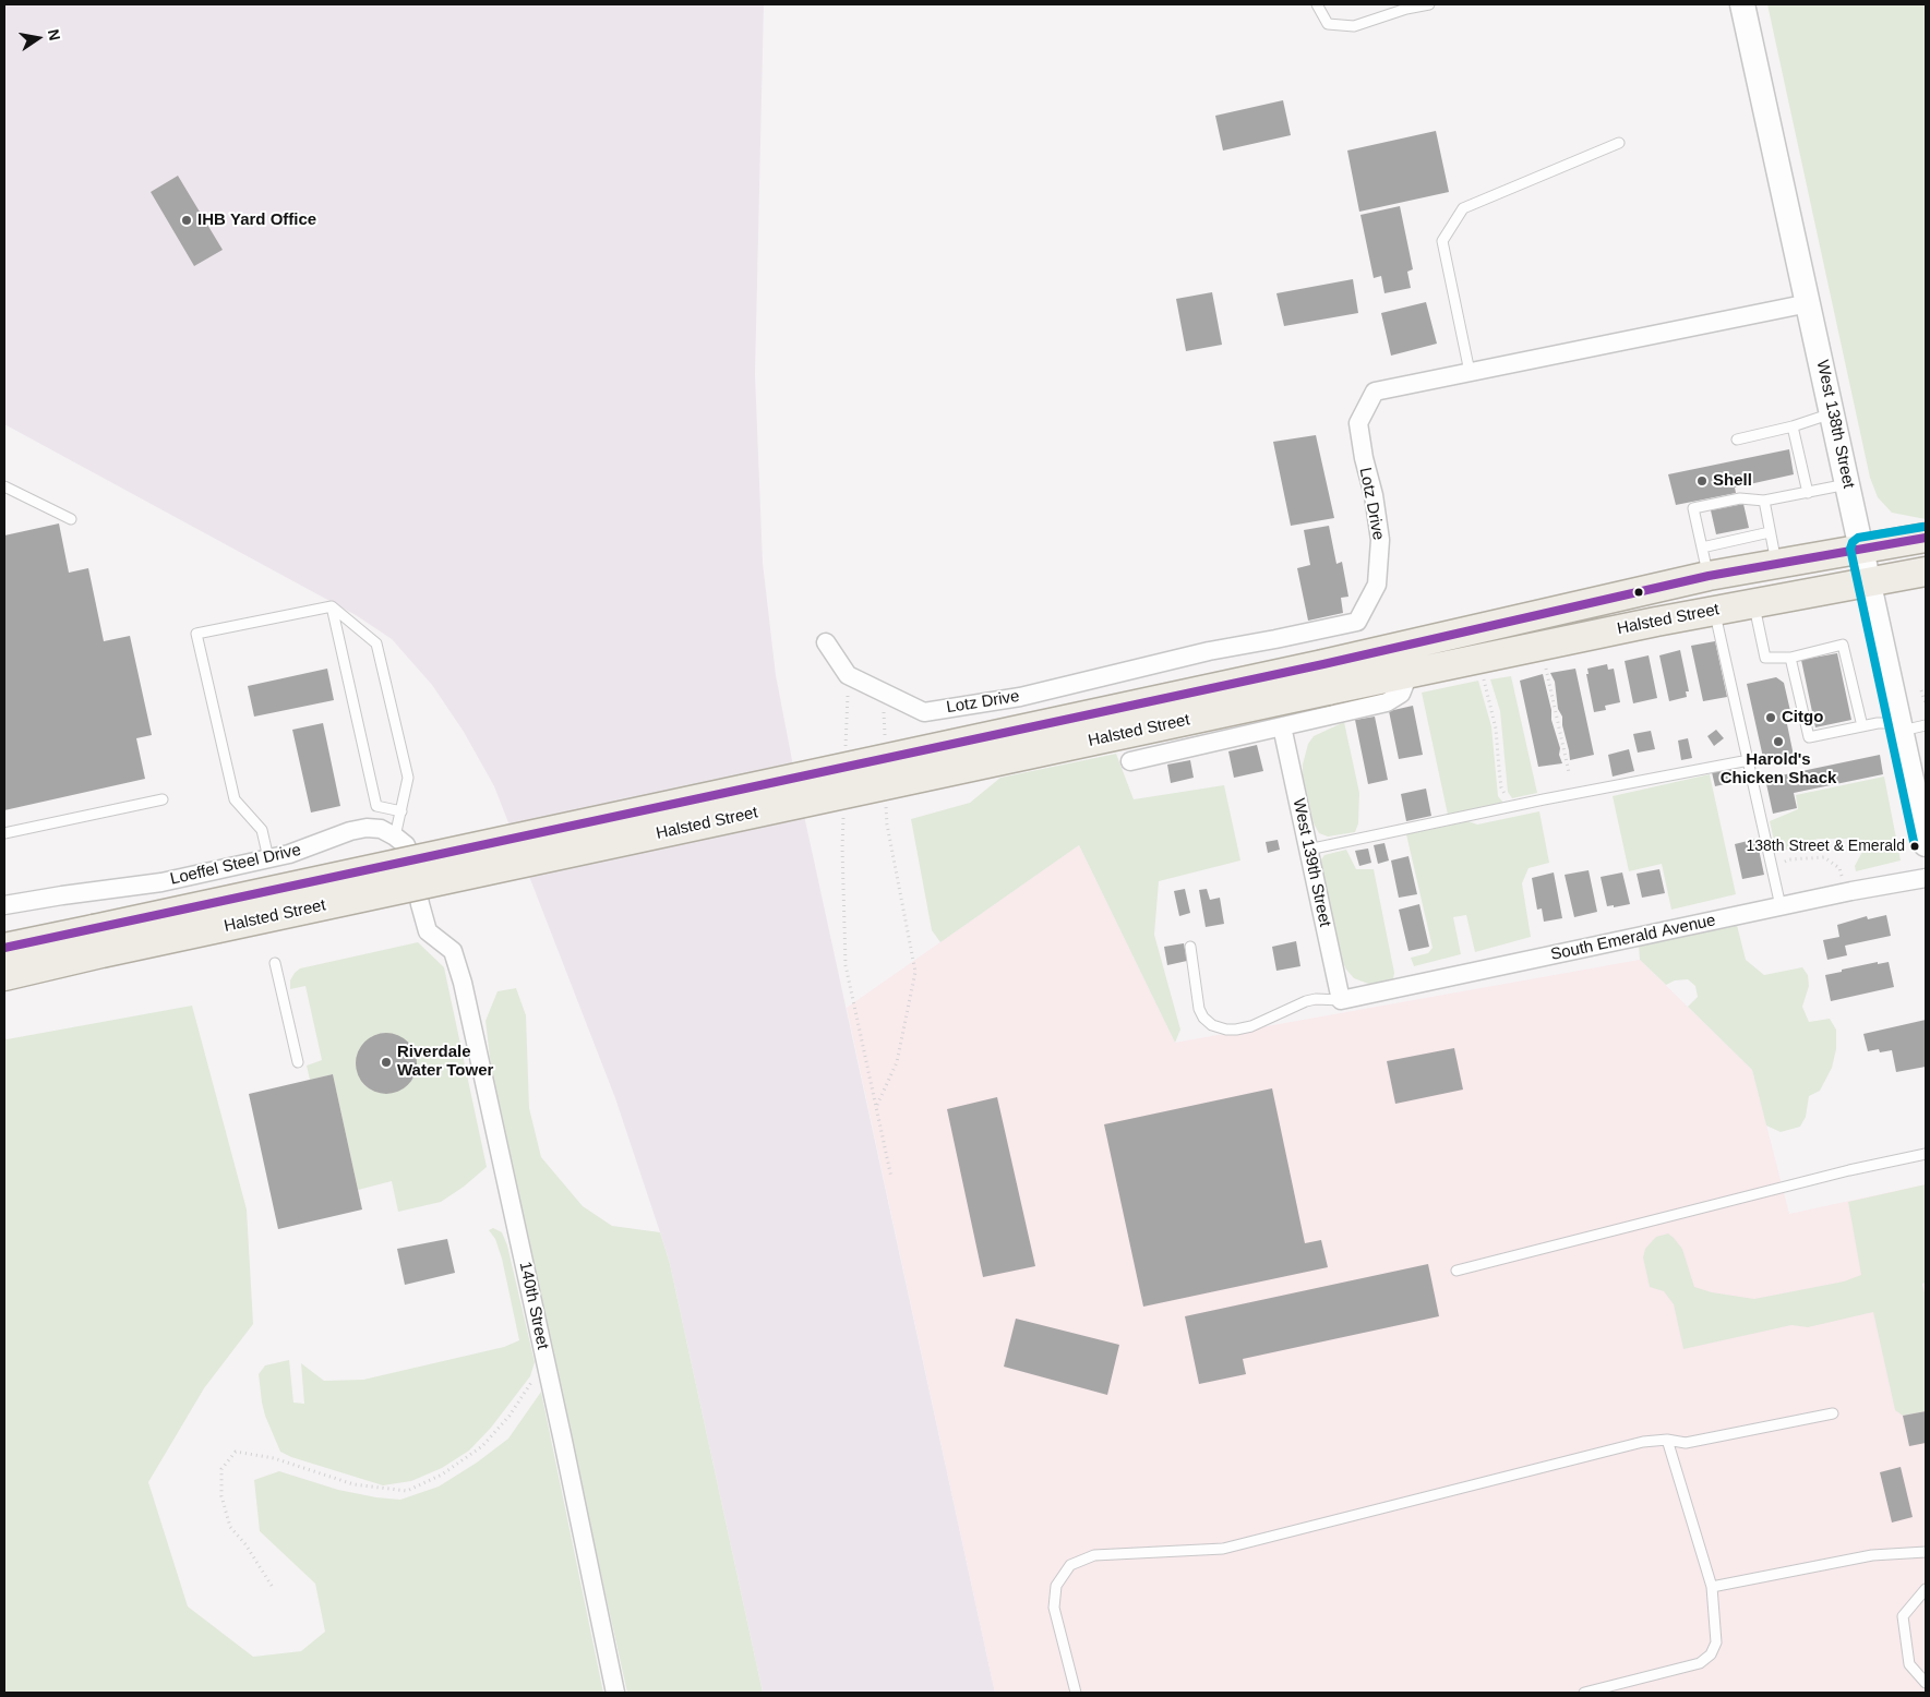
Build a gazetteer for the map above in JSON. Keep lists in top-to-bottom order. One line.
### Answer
{"streets":{"main road":["Halsted Street"],"street":["West 138th Street","Lotz Drive","West 139th Street","Loeffel Steel Drive","South Emerald Avenue","140th Street"]},"crossings":[["West 138th Street","Lotz Drive"],["West 138th Street","Halsted Street"],["Halsted Street","West 139th Street"],["West 139th Street","South Emerald Avenue"],["Loeffel Steel Drive","140th Street"]],"places":["IHB Yard Office","Shell","Citgo","Harold's Chicken Shack","138th Street & Emerald","Riverdale Water Tower"],"north":"right"}
